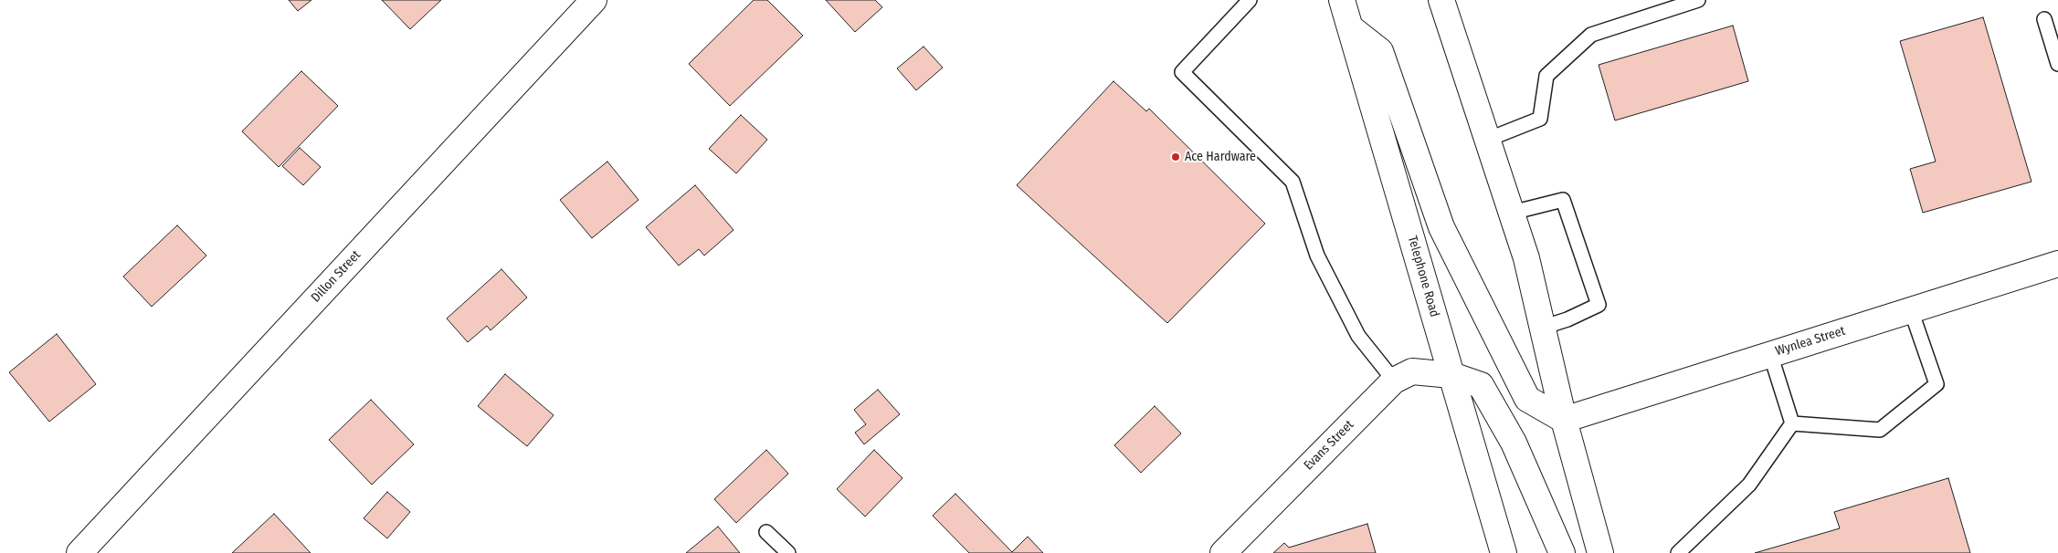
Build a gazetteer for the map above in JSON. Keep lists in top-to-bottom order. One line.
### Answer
{"streets":{"main road":["Dillon Street","Telephone Road","Wynlea Street","Evans Street"]},"crossings":[["Telephone Road","Evans Street"]],"places":["Ace Hardware"]}
